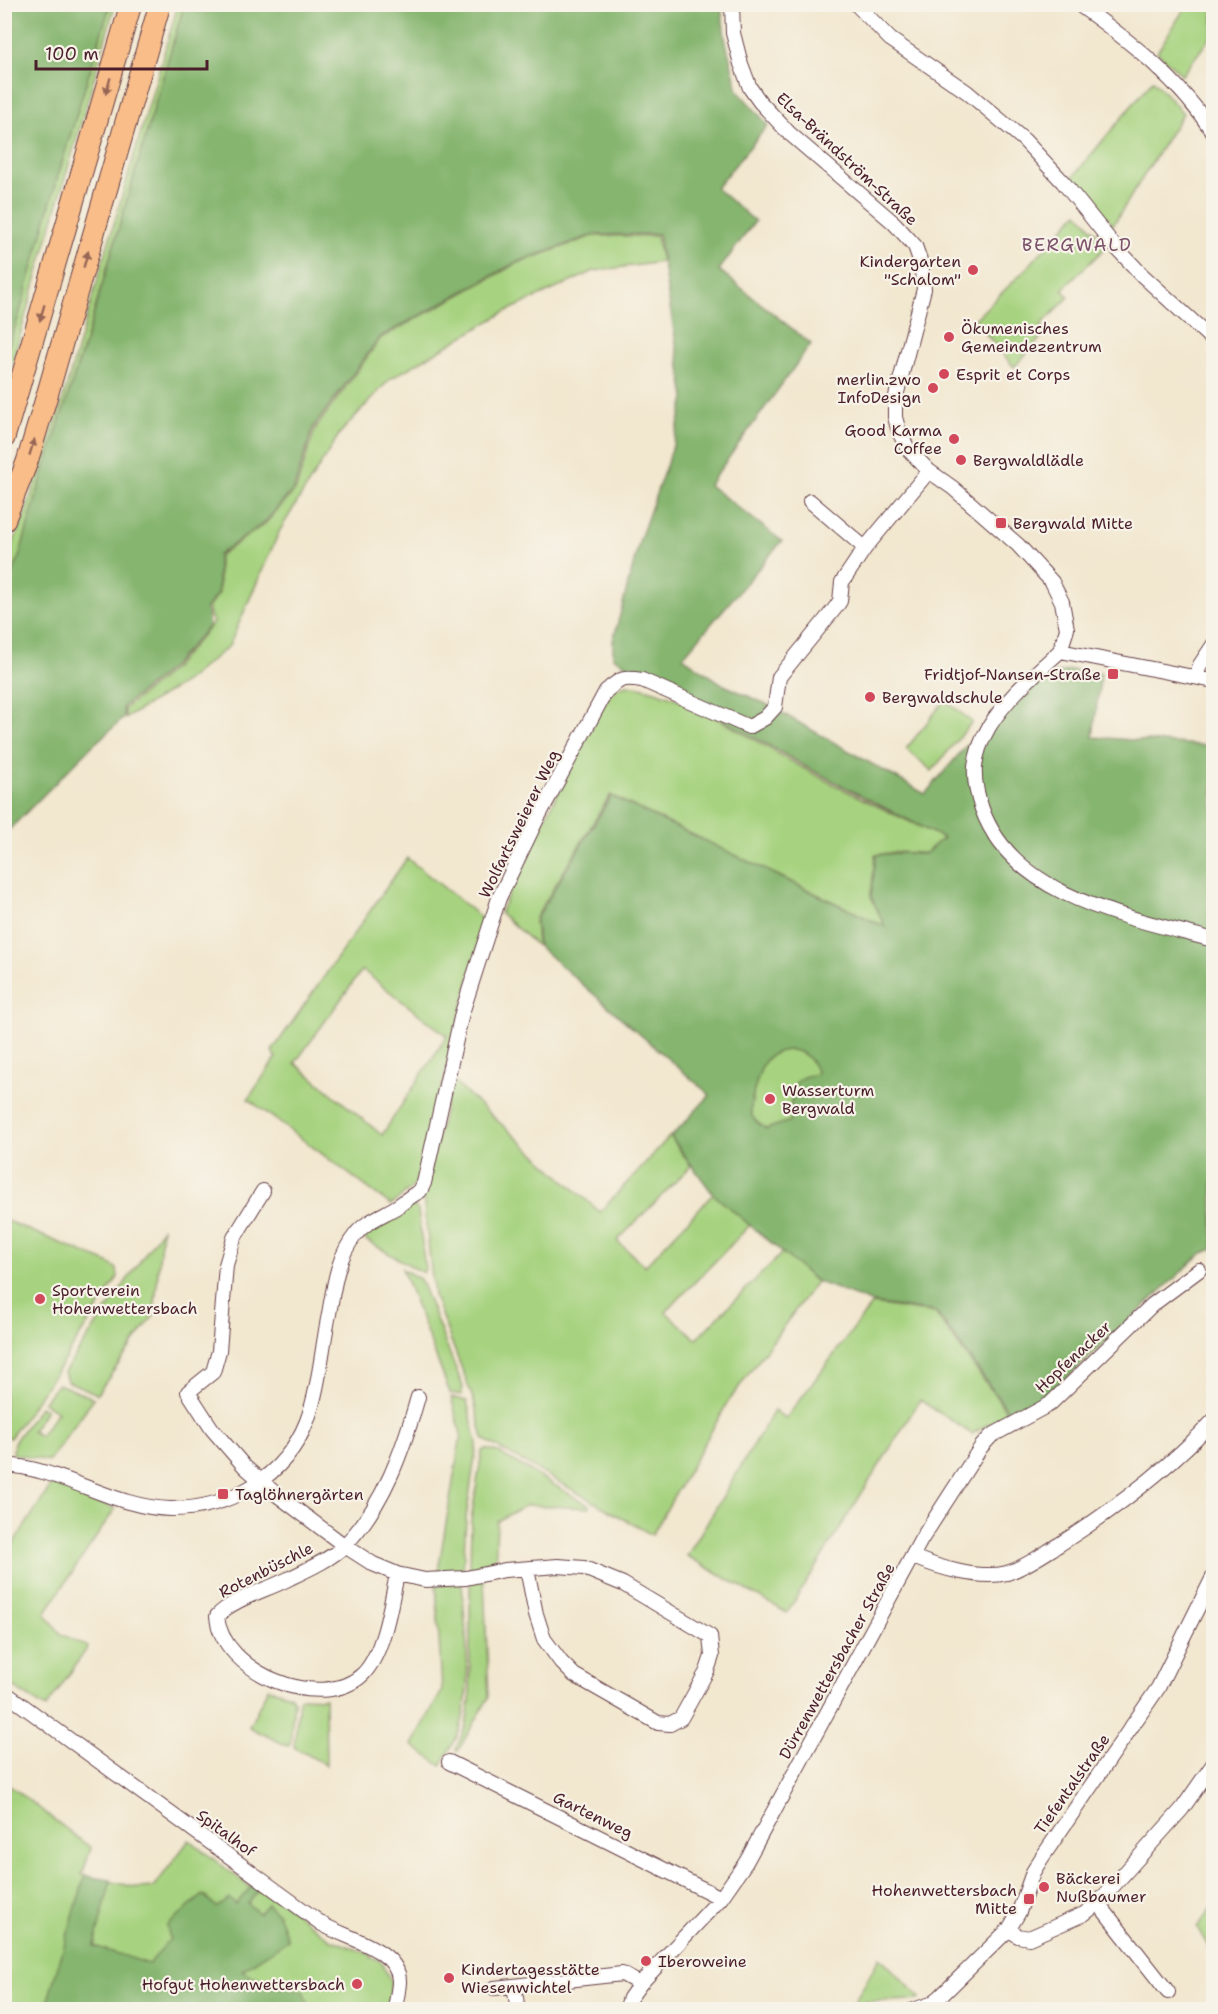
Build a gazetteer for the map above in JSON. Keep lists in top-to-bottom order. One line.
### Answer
{"streets":{"street":["Elsa-Brändström-Straße","Wolfartsweierer Weg","Hopfenacker","Rotenbüschle","Dürrenwettersbacher Straße","Tiefentalstraße","Gartenweg","Spitalhof"]},"crossings":[["Hopfenacker","Dürrenwettersbacher Straße"],["Dürrenwettersbacher Straße","Gartenweg"]],"districts":["BERGWALD"],"places":{"other":["Kindergarten \"Schalom\"","Ökumenisches Gemeindezentrum","Esprit et Corps","merlin.zwo InfoDesign","Good Karma Coffee","Bergwaldlädle","Bergwaldschule","Wasserturm Bergwald","Sportverein Hohenwettersbach","Bäckerei Nußbaumer","Iberoweine","Kindertagesstätte Wiesenwichtel","Hofgut Hohenwettersbach"],"transit":["Bergwald Mitte","Fridtjof-Nansen-Straße","Taglöhnergärten","Hohenwettersbach Mitte"]},"scale_bar":"100 m"}
